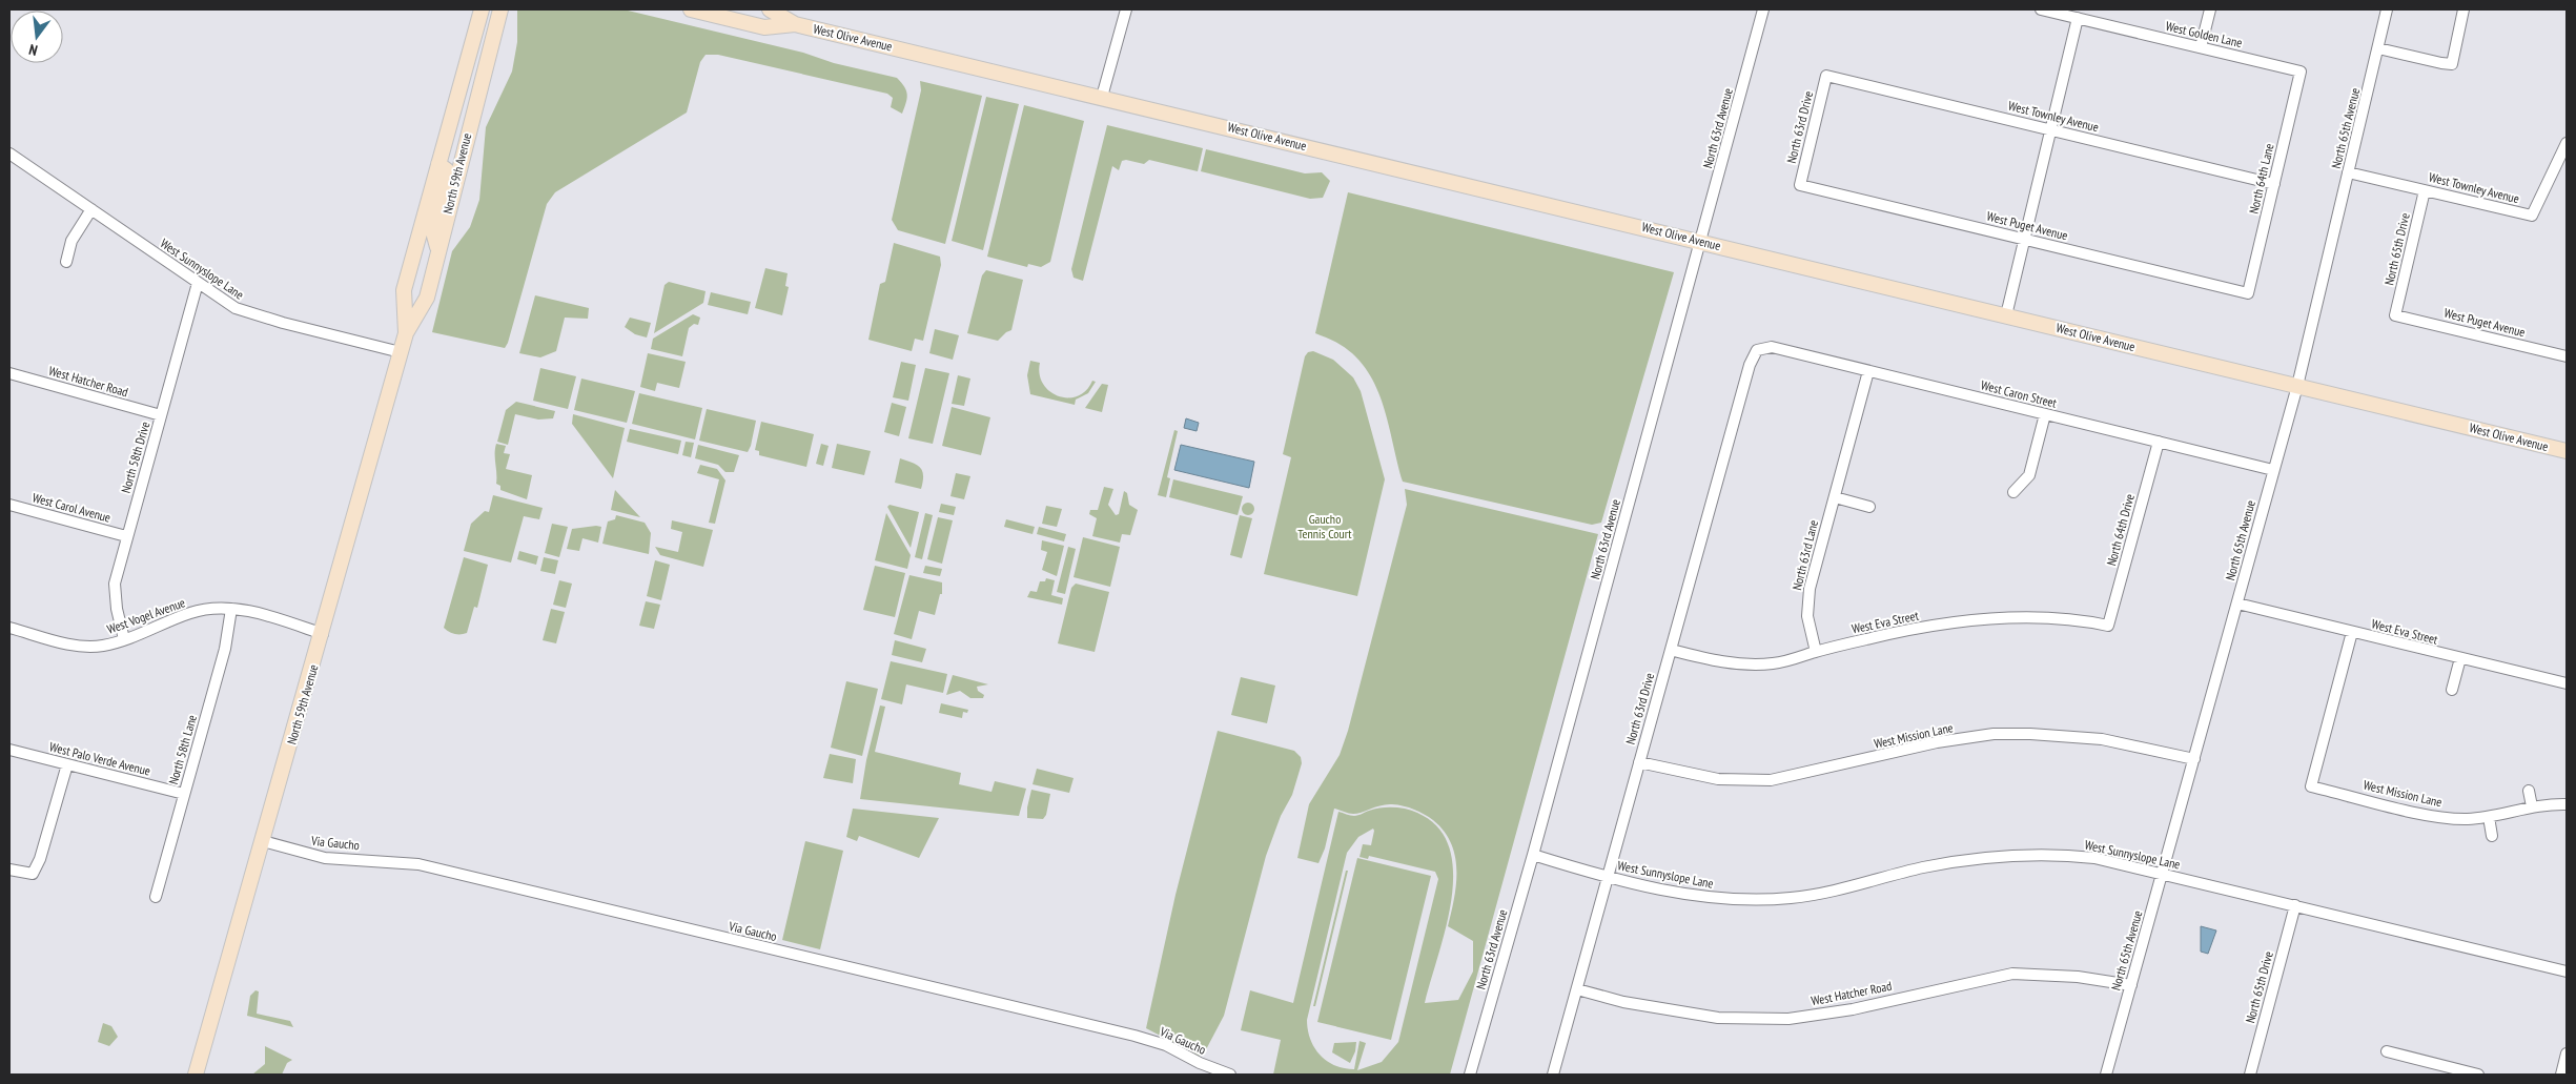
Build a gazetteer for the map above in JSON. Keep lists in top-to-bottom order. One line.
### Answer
{"streets":{"main road":["West Olive Avenue","North 59th Avenue"],"street":["West Golden Lane","West Townley Avenue","North 63rd Drive","North 63rd Avenue","North 65th Avenue","North 64th Lane","West Puget Avenue","North 65th Drive","West Sunnyslope Lane","West Hatcher Road","West Caron Street","North 58th Drive","West Carol Avenue","North 64th Drive","North 63rd Lane","West Vogel Avenue","West Eva Street","West Mission Lane","North 58th Lane","West Palo Verde Avenue","Via Gaucho"]},"crossings":[["West Golden Lane","North 64th Lane"],["West Olive Avenue","North 63rd Avenue"],["West Olive Avenue","North 65th Avenue"],["West Townley Avenue","North 63rd Drive"],["West Townley Avenue","North 65th Avenue"],["West Townley Avenue","North 64th Lane"],["West Townley Avenue","North 65th Drive"],["North 63rd Drive","West Puget Avenue"],["North 63rd Drive","West Sunnyslope Lane"],["North 63rd Drive","West Hatcher Road"],["North 63rd Drive","West Caron Street"],["North 63rd Drive","West Eva Street"],["North 63rd Drive","West Mission Lane"],["North 63rd Avenue","West Sunnyslope Lane"],["North 65th Avenue","West Sunnyslope Lane"],["North 65th Avenue","West Hatcher Road"],["North 65th Avenue","West Caron Street"],["North 65th Avenue","West Eva Street"],["North 65th Avenue","West Mission Lane"],["North 59th Avenue","West Sunnyslope Lane"],["North 59th Avenue","West Vogel Avenue"],["North 59th Avenue","Via Gaucho"],["North 64th Lane","West Puget Avenue"],["West Puget Avenue","North 65th Drive"],["North 65th Drive","West Sunnyslope Lane"],["West Sunnyslope Lane","North 58th Drive"],["West Hatcher Road","North 58th Drive"],["West Caron Street","North 64th Drive"],["West Caron Street","North 63rd Lane"],["North 58th Drive","West Carol Avenue"],["North 58th Drive","West Vogel Avenue"],["North 64th Drive","West Eva Street"],["North 63rd Lane","West Eva Street"],["West Vogel Avenue","North 58th Lane"],["West Eva Street","West Mission Lane"],["North 58th Lane","West Palo Verde Avenue"]],"parks":["Gaucho Tennis Court"],"north":"bottom"}
